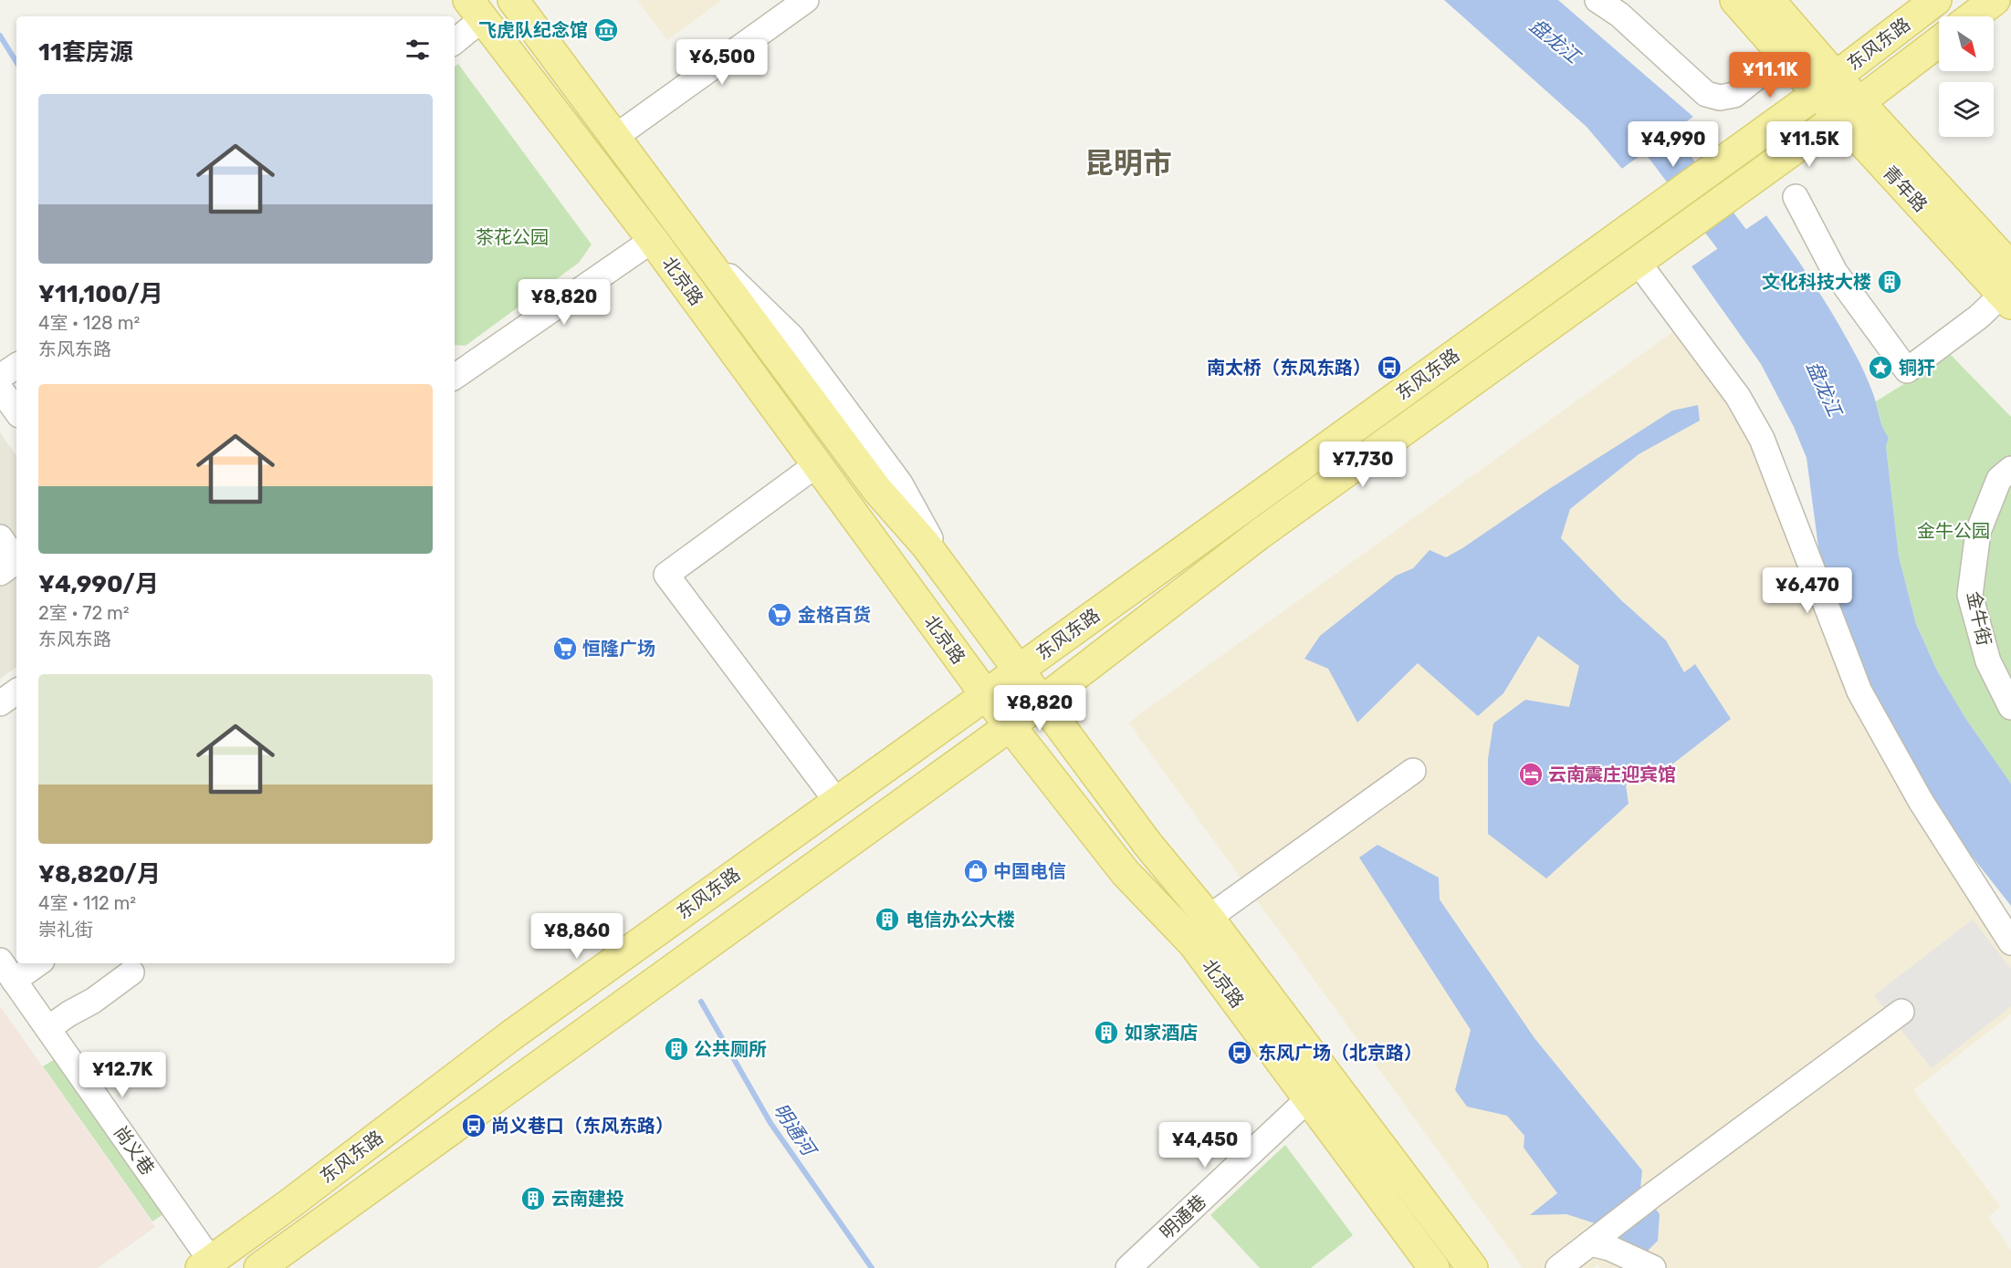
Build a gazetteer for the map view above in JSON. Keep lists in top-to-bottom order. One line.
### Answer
{"streets":{"main road":["东风东路","青年路","北京路"],"street":["金牛街","尚义巷","明通巷"]},"crossings":[["东风东路","青年路"],["东风东路","北京路"],["东风东路","尚义巷"],["北京路","明通巷"]],"districts":["昆明市"],"water":["盘龙江","明通河"],"parks":["茶花公园","金牛公园"],"places":{"museum":["飞虎队纪念馆"],"building":["文化科技大楼","电信办公大楼","如家酒店","公共厕所","云南建投"],"bus stop":["南太桥（东风东路）","东风广场（北京路）","尚义巷口（东风东路）"],"place":["铜犴"],"supermarket":["金格百货","恒隆广场"],"hotel":["云南震庄迎宾馆"],"shop":["中国电信"]},"north":"bottom right","page":{"heading":"11套房源","price":["¥6,500","¥11.1K","¥4,990","¥11.5K","¥8,820","¥7,730","¥6,470","¥8,820","¥8,860","¥12.7K","¥4,450"],"list":[{"name":"¥11,100/月","note":"4室 · 128 m² · 东风东路"},{"name":"¥4,990/月","note":"2室 · 72 m² · 东风东路"},{"name":"¥8,820/月","note":"4室 · 112 m² · 崇礼街"}]}}
